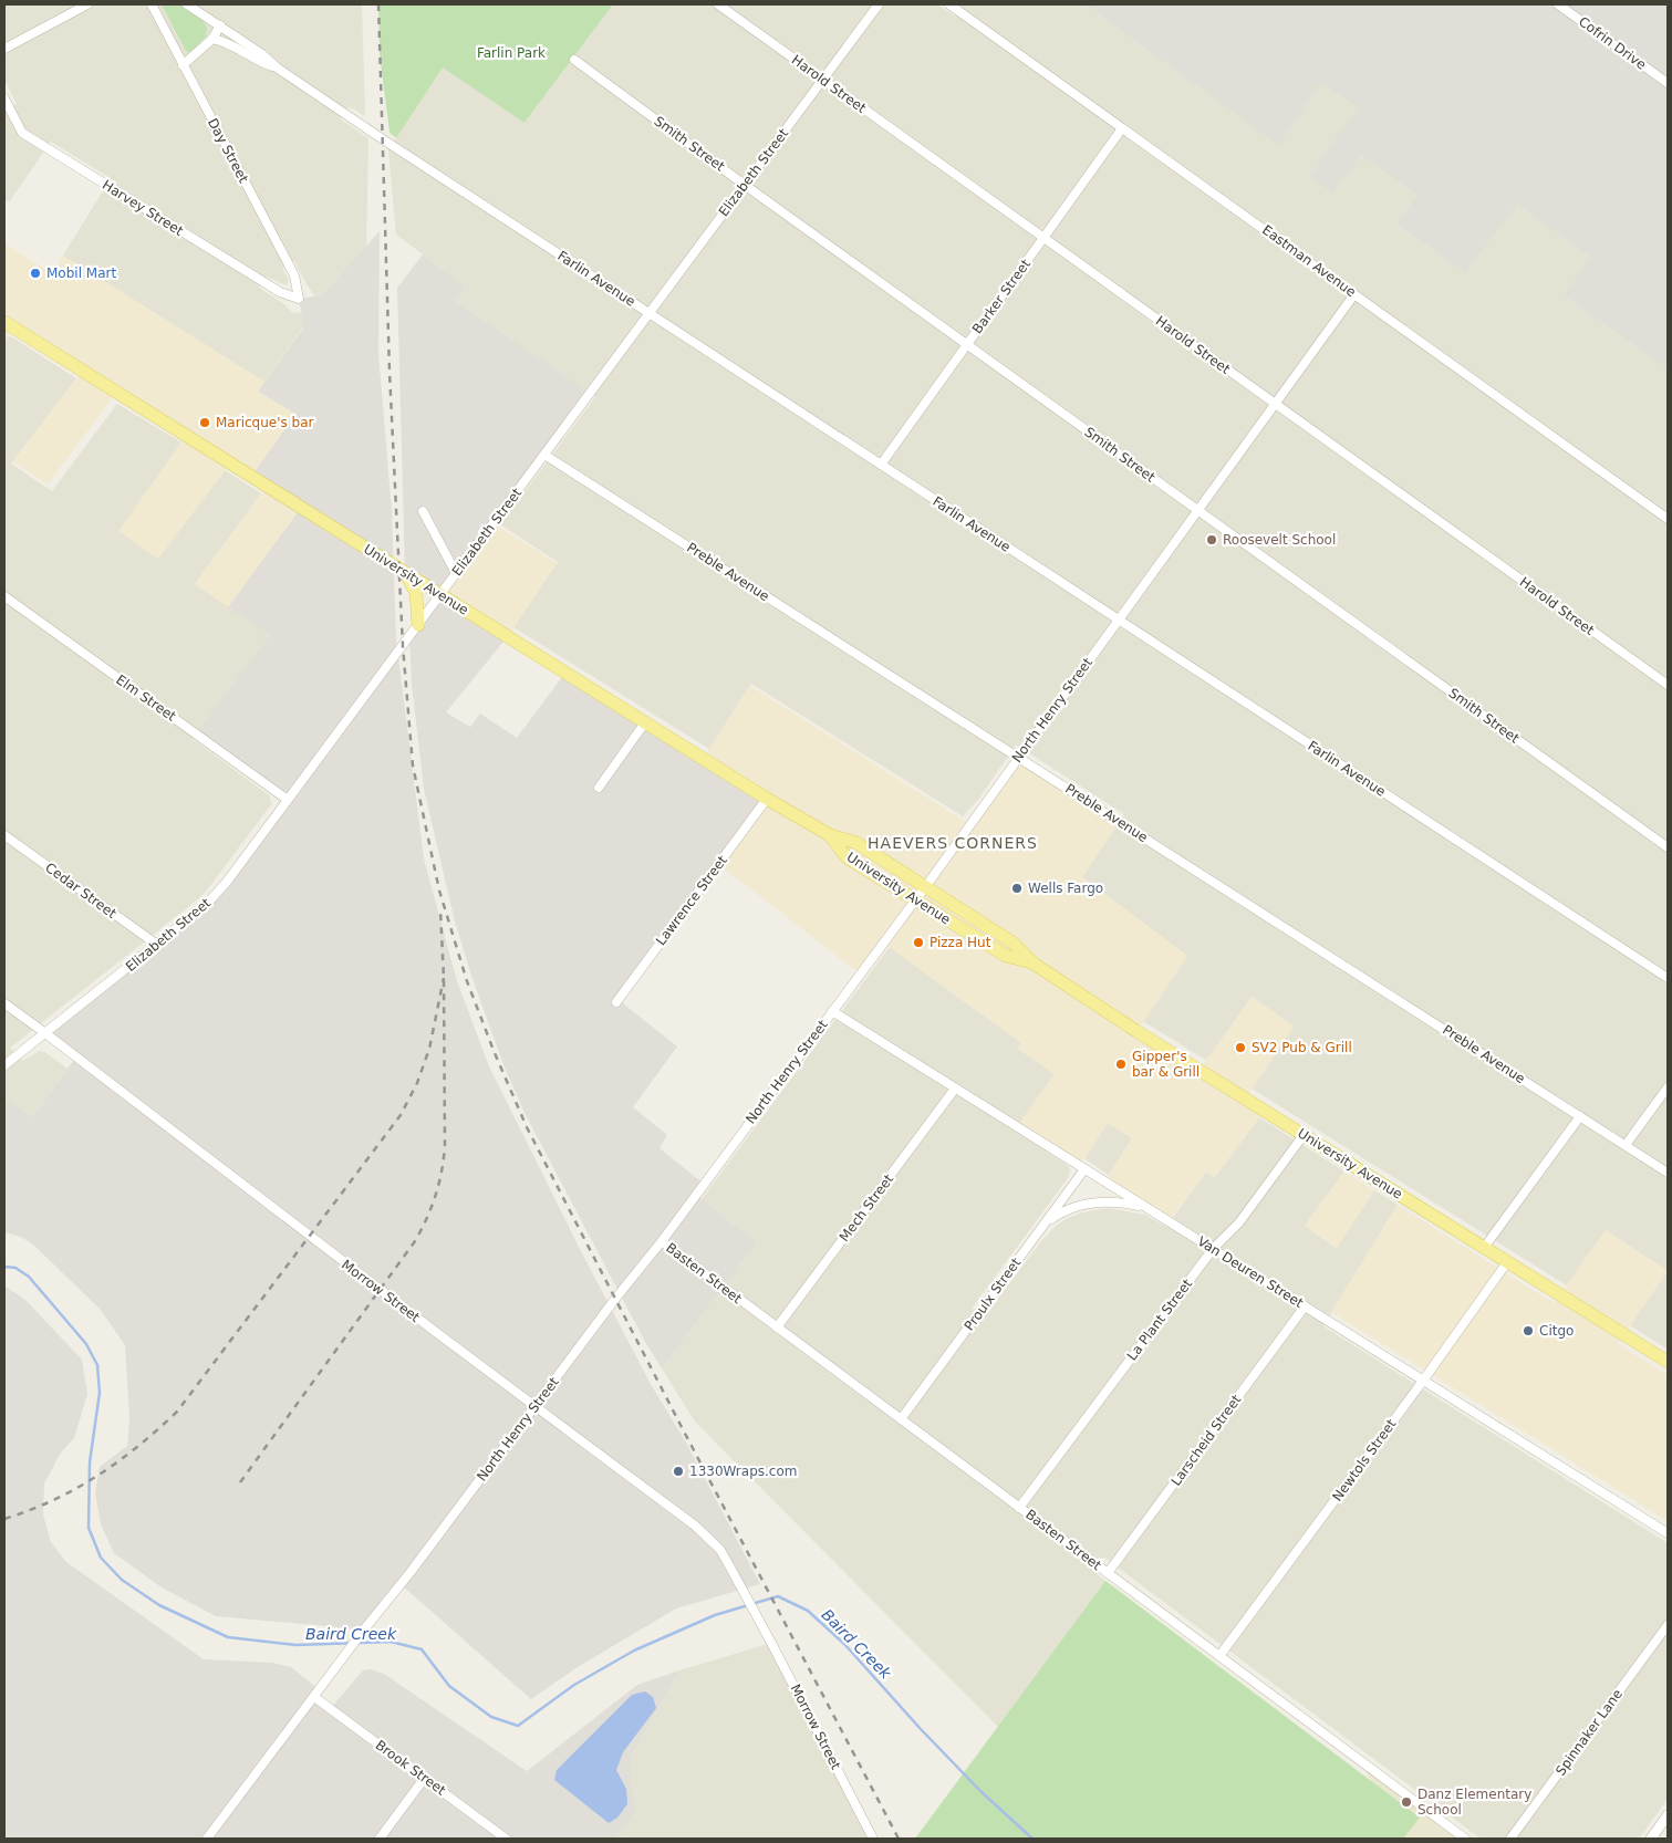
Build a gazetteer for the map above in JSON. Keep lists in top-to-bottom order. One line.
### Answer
{"streets":{"main road":["University Avenue"],"street":["Cofrin Drive","Harold Street","Smith Street","Day Street","Elizabeth Street","Harvey Street","Eastman Avenue","Farlin Avenue","Barker Street","Preble Avenue","Elm Street","North Henry Street","Cedar Street","Lawrence Street","Mech Street","Van Deuren Street","Basten Street","Morrow Street","Proulx Street","La Plant Street","Larscheid Street","Newtols Street","Spinnaker Lane","Brook Street"]},"crossings":[["Harold Street","Elizabeth Street"],["Harold Street","Barker Street"],["Harold Street","North Henry Street"],["Smith Street","Elizabeth Street"],["Smith Street","Barker Street"],["Smith Street","North Henry Street"],["Day Street","Harvey Street"],["Elizabeth Street","Farlin Avenue"],["Elizabeth Street","Preble Avenue"],["Elizabeth Street","University Avenue"],["Elizabeth Street","Elm Street"],["Elizabeth Street","Cedar Street"],["Elizabeth Street","Morrow Street"],["Eastman Avenue","Barker Street"],["Eastman Avenue","North Henry Street"],["Farlin Avenue","Barker Street"],["Farlin Avenue","North Henry Street"],["Preble Avenue","North Henry Street"],["University Avenue","North Henry Street"],["University Avenue","Lawrence Street"],["University Avenue","La Plant Street"],["University Avenue","Newtols Street"],["North Henry Street","Van Deuren Street"],["North Henry Street","Basten Street"],["North Henry Street","Morrow Street"],["North Henry Street","Brook Street"],["Mech Street","Van Deuren Street"],["Mech Street","Basten Street"],["Van Deuren Street","Proulx Street"],["Van Deuren Street","La Plant Street"],["Van Deuren Street","Larscheid Street"],["Van Deuren Street","Newtols Street"],["Basten Street","Proulx Street"],["Basten Street","La Plant Street"],["Basten Street","Larscheid Street"],["Basten Street","Newtols Street"]],"districts":["HAEVERS CORNERS"],"water":["Baird Creek"],"parks":["Farlin Park"],"places":["Mobil Mart","Maricque's bar","Roosevelt School","Wells Fargo","Pizza Hut","SV2 Pub & Grill","Gipper's bar & Grill","Citgo","1330Wraps.com","Danz Elementary School"]}
